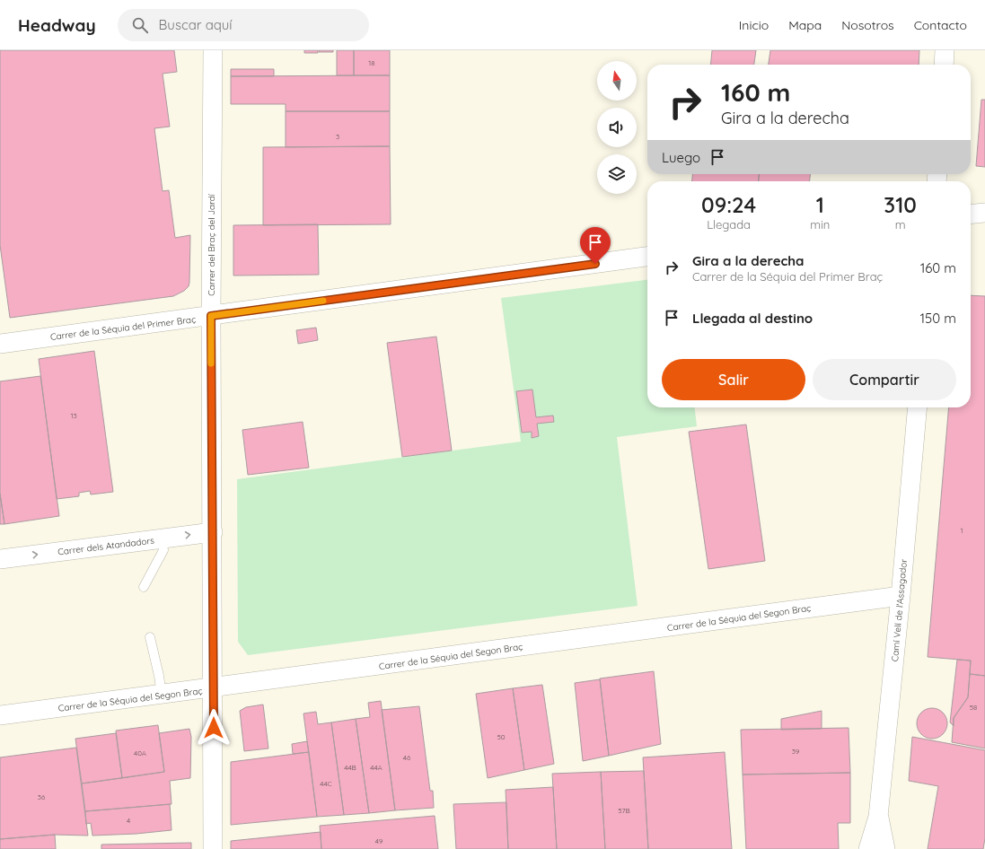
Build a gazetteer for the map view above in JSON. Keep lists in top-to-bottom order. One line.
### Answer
{"streets":{"street":["Carrer del Braç del Jardí","Carrer de la Séquia del Primer Braç","Carrer dels Atandadors","Camí Vell de l'Assagador","Carrer de la Séquia del Segon Braç"]},"crossings":[["Carrer del Braç del Jardí","Carrer de la Séquia del Primer Braç"],["Carrer del Braç del Jardí","Carrer dels Atandadors"],["Carrer del Braç del Jardí","Carrer de la Séquia del Segon Braç"],["Camí Vell de l'Assagador","Carrer de la Séquia del Segon Braç"]],"one_way":["Carrer dels Atandadors"],"house_numbers":["18","3","13","1","58","50","39","40A","46","44B","44A","44C","36","57B","4","49"],"north":"top","page":{"header":"Headway","search":"Buscar aquí","nav":["Inicio","Mapa","Nosotros","Contacto"],"turn":["160 m","Gira a la derecha"],"then":"Luego","eta":["09:24","Llegada","1","min","310","m"],"list":[{"name":"Gira a la derecha","note":"Carrer de la Séquia del Primer Braç","value":"160 m"},{"name":"Llegada al destino","value":"150 m"}],"buttons":["Salir","Compartir"]}}
